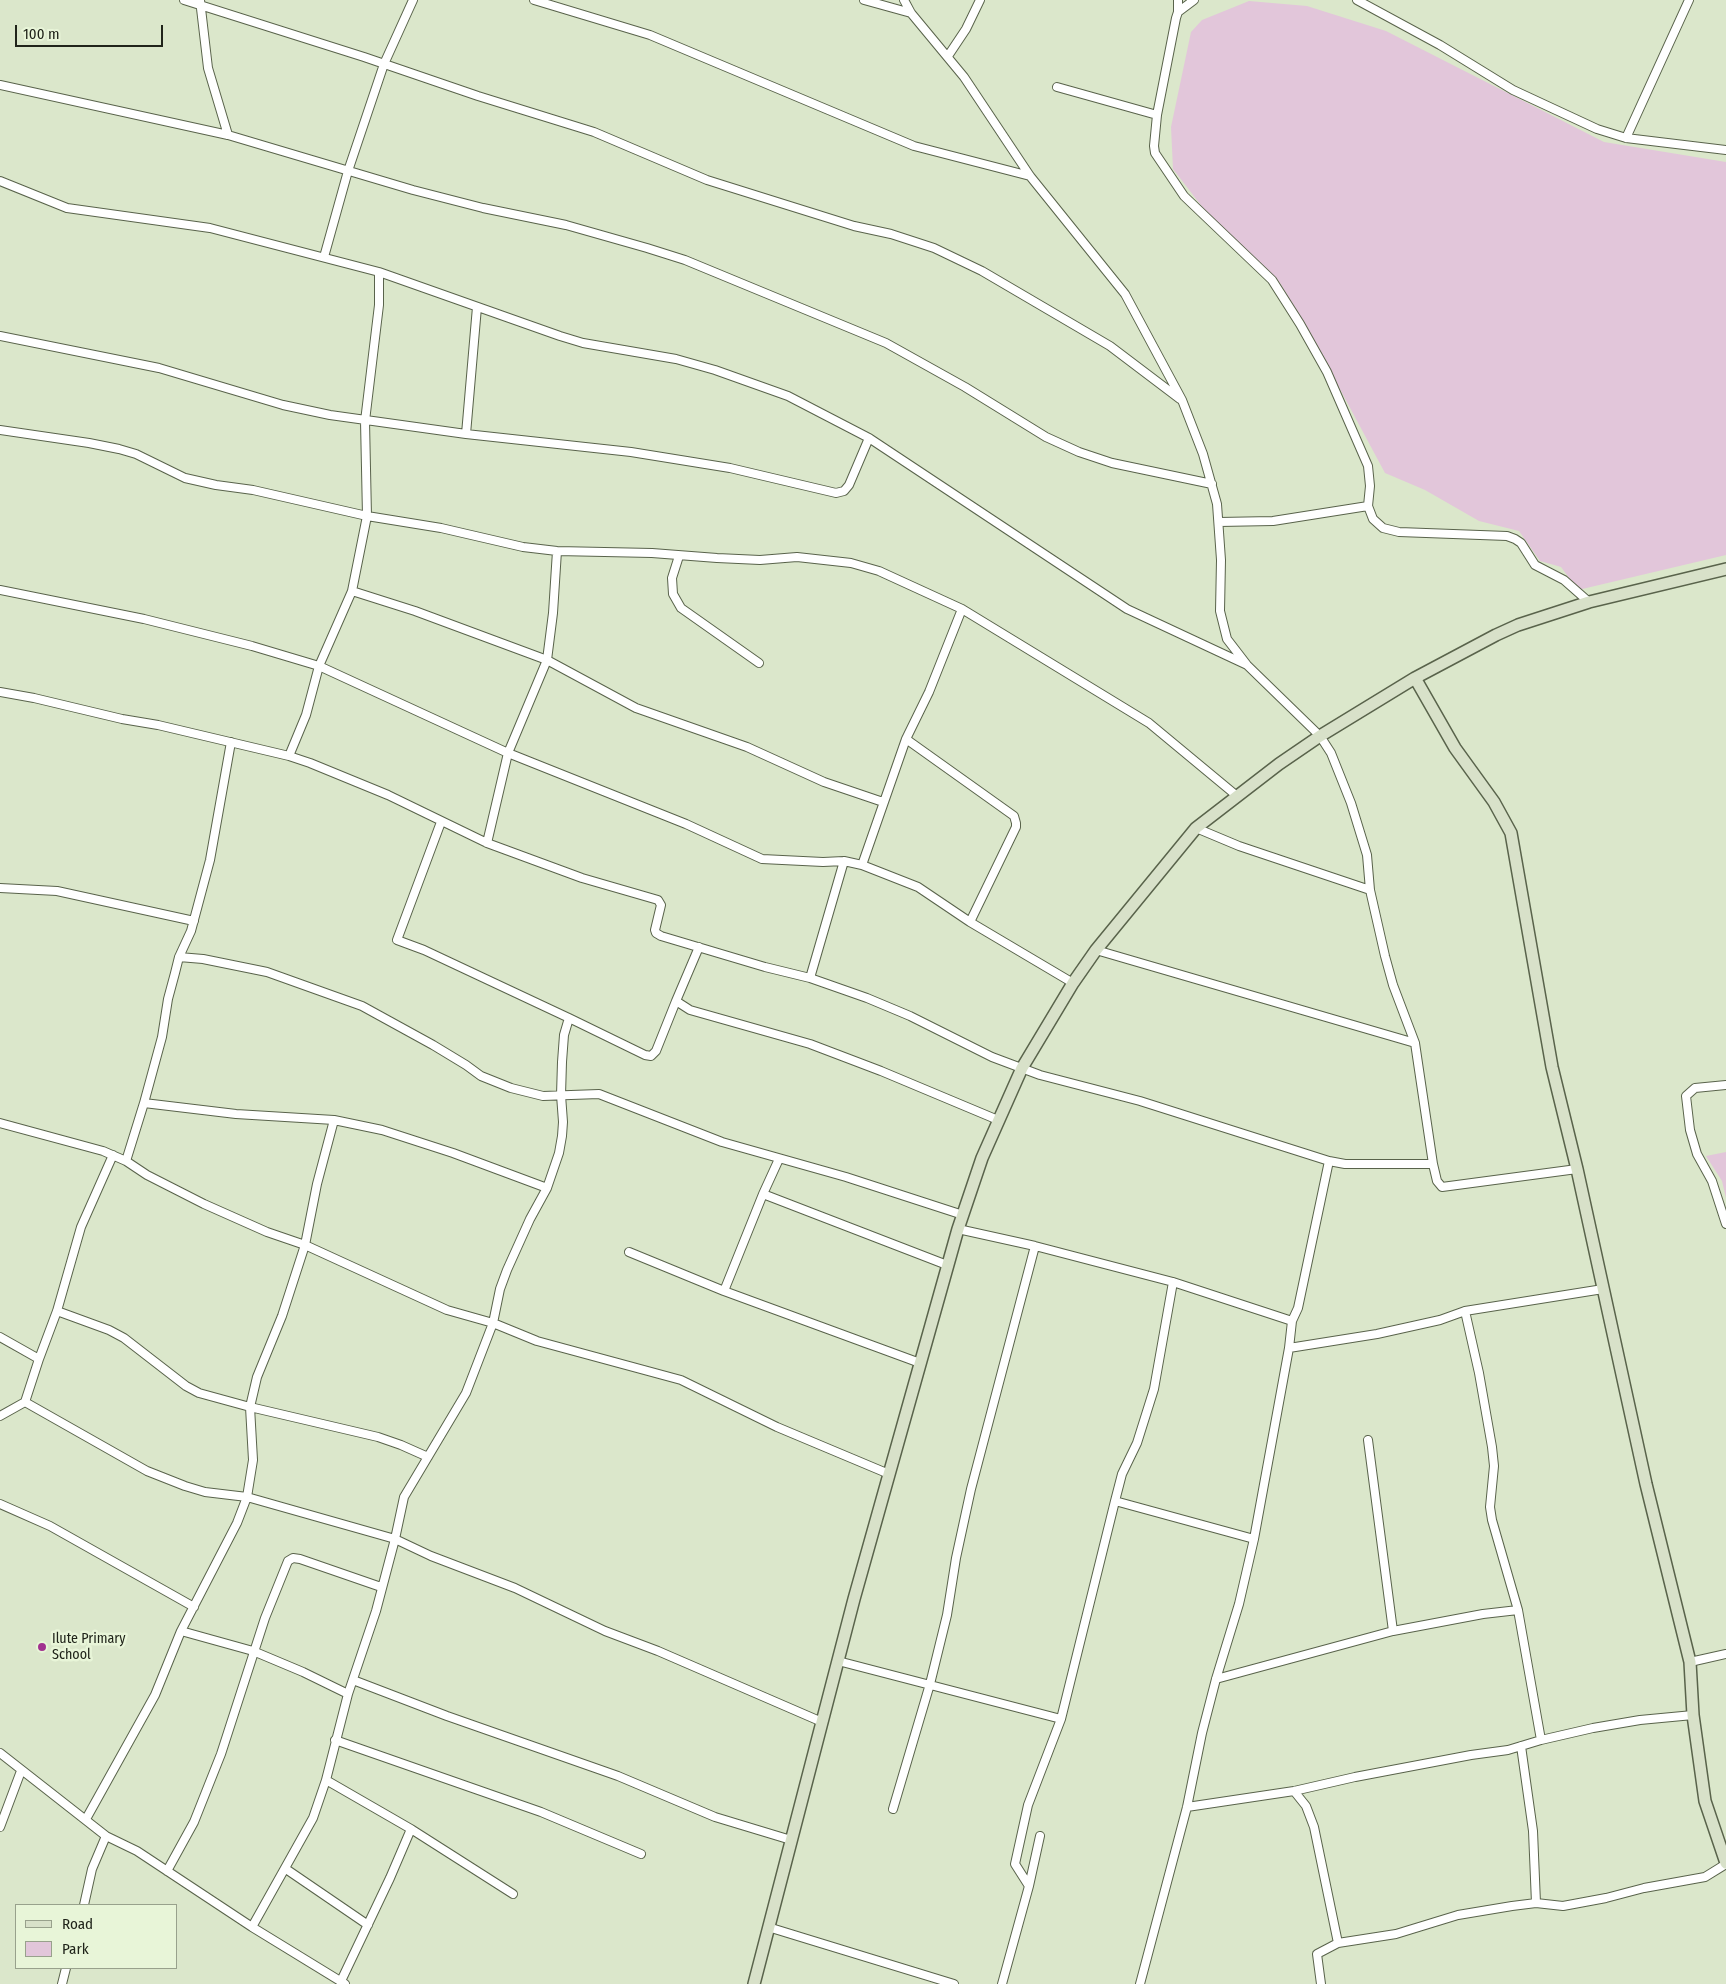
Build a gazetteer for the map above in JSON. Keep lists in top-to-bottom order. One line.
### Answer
{"places":["Ilute Primary School"],"legend":["Road","Park"],"scale_bar":"100 m"}
